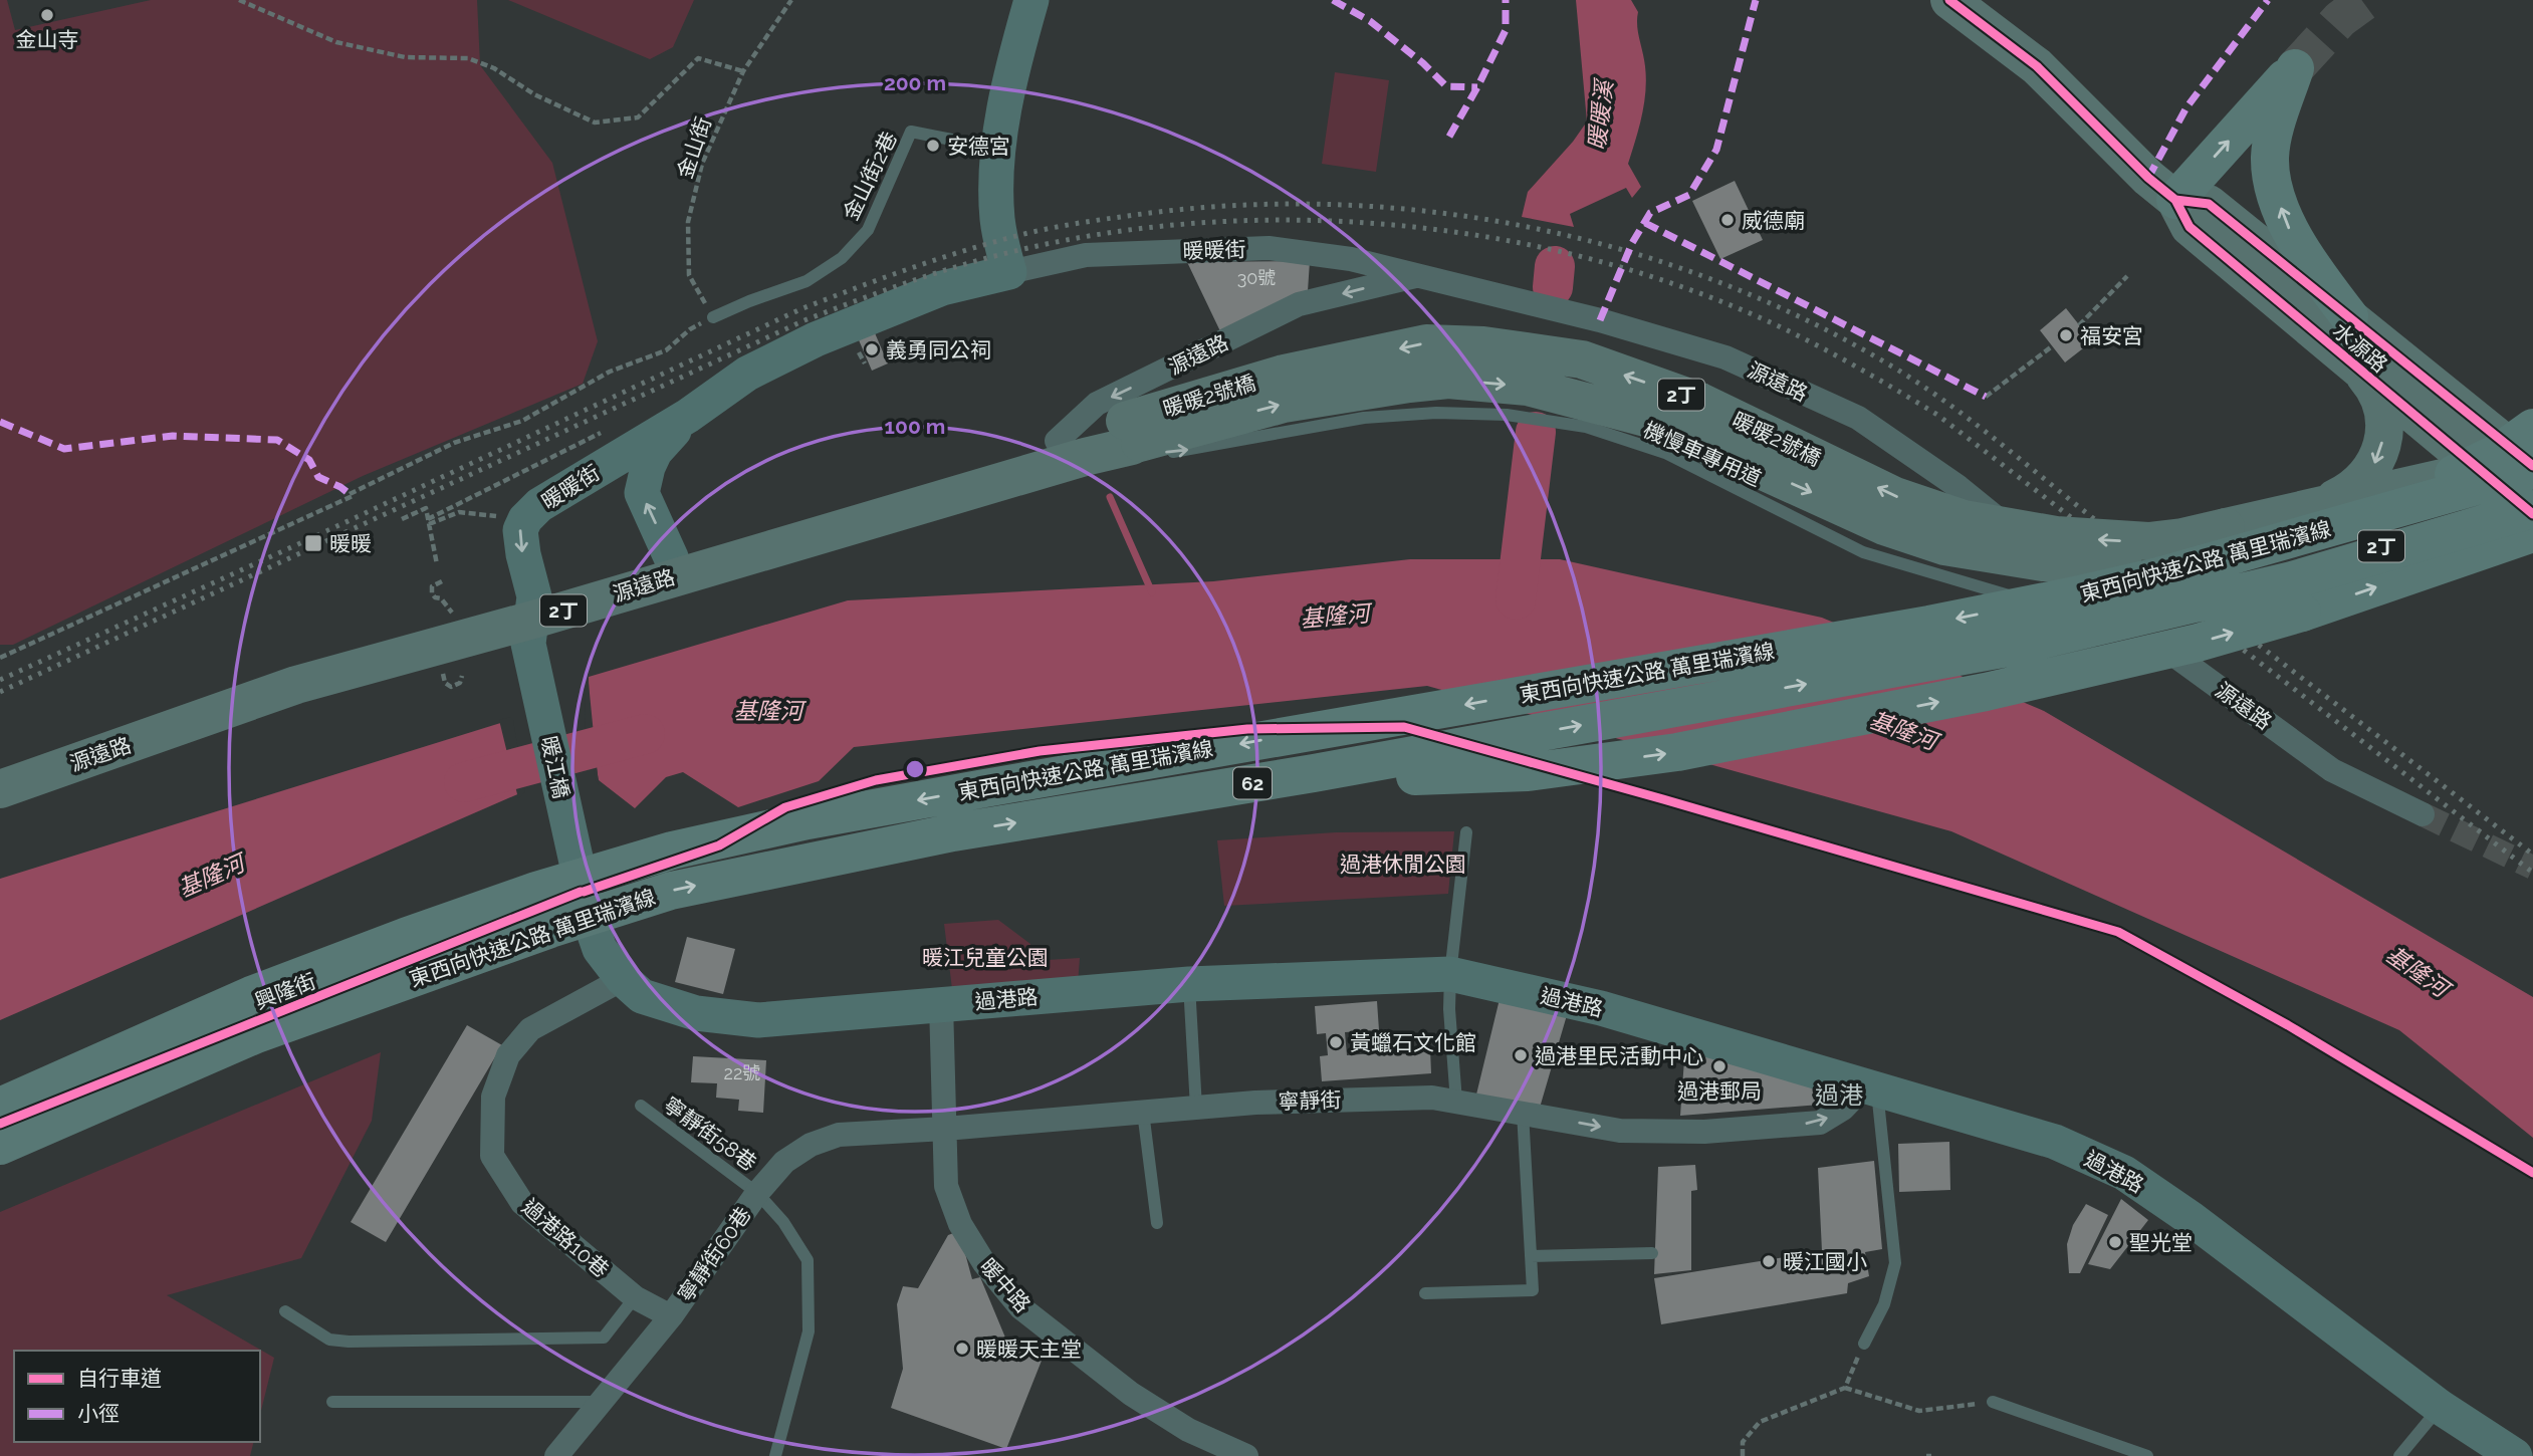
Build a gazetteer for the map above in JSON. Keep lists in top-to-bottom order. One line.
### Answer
{"streets":{"highway":["東西向快速公路 萬里瑞濱線","62"],"main road":["水源路","源遠路","2丁","暖暖2號橋"],"street":["暖暖街","暖江橋","興隆街","過港路","寧靜街","過港路10巷","寧靜街60巷","暖中路"],"lane":["金山街2巷","機慢車專用道","寧靜街58巷"],"path":["金山街"]},"crossings":[["金山街","金山街2巷"],["暖暖街","源遠路"],["暖暖街","暖江橋"],["水源路","2丁"],["水源路","東西向快速公路 萬里瑞濱線"],["源遠路","暖暖2號橋"],["源遠路","機慢車專用道"],["源遠路","暖江橋"],["2丁","暖暖2號橋"],["2丁","東西向快速公路 萬里瑞濱線"],["暖暖2號橋","東西向快速公路 萬里瑞濱線"],["暖江橋","興隆街"],["暖江橋","過港路"],["興隆街","過港路"],["過港路","寧靜街"],["過港路","過港路10巷"],["過港路","暖中路"],["寧靜街","寧靜街58巷"],["寧靜街","寧靜街60巷"],["寧靜街","暖中路"],["寧靜街58巷","寧靜街60巷"],["過港路10巷","寧靜街60巷"]],"one_way":["機慢車專用道"],"districts":["過港"],"water":["暖暖溪","基隆河"],"parks":["過港休閒公園","暖江兒童公園"],"places":{"other":["金山寺","安德宮","威德廟","福安宮","義勇同公祠","黃蠟石文化館","過港里民活動中心","過港郵局","聖光堂","暖江國小","暖暖天主堂"],"transit":["暖暖"]},"house_numbers":["30號","22號"],"legend":["自行車道","小徑"],"rings":["200 m","100 m"]}
